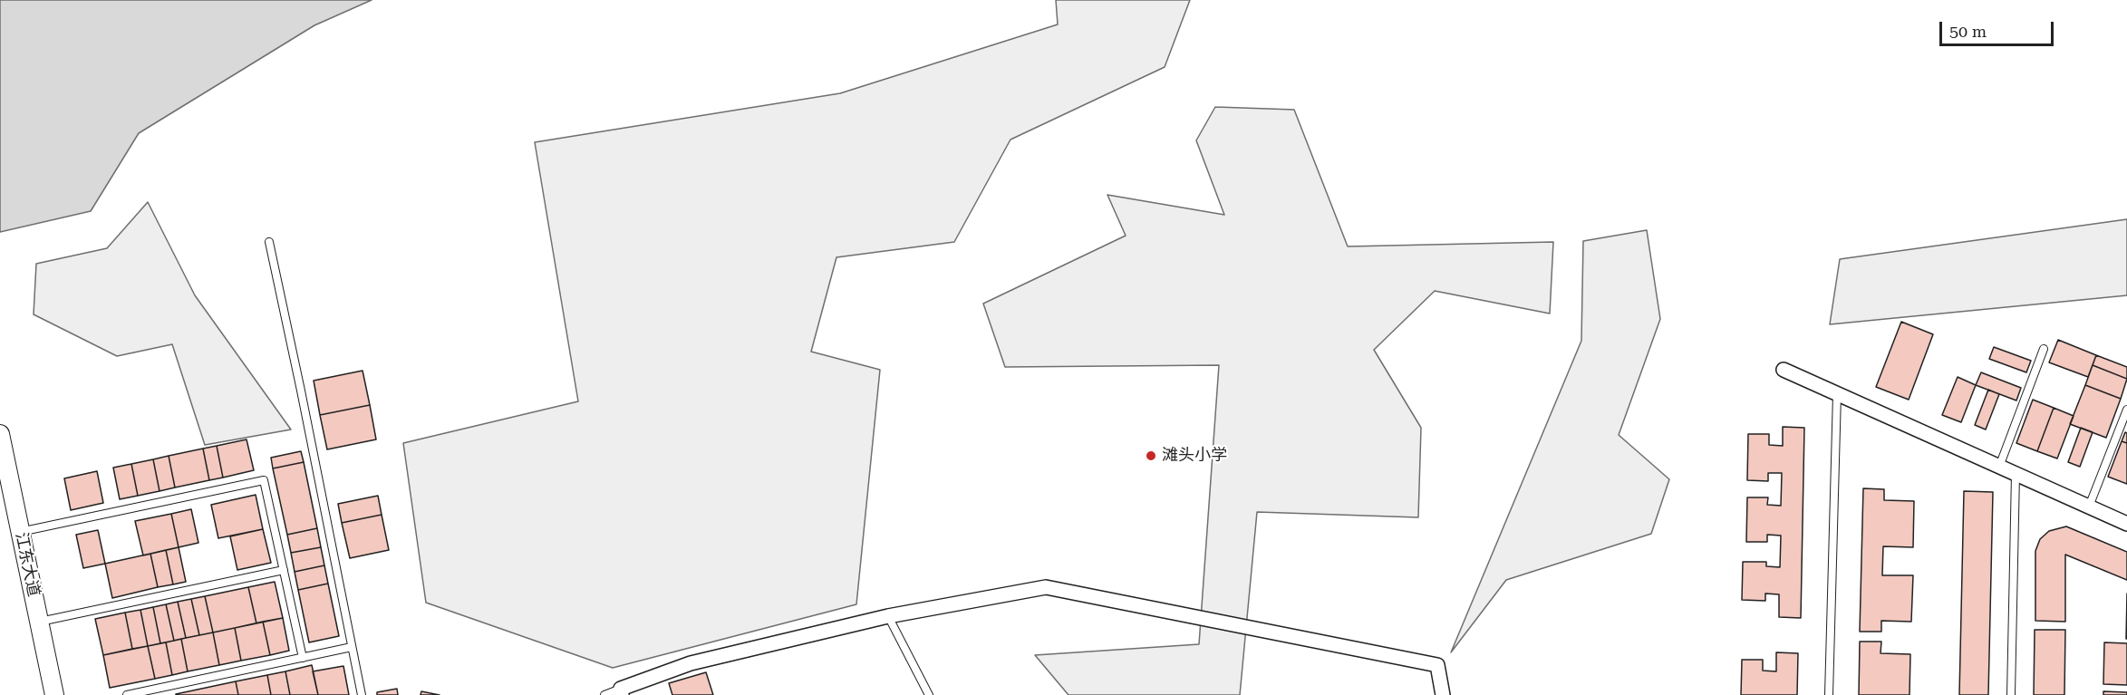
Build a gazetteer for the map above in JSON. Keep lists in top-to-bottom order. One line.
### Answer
{"streets":{"street":["江东大道"]},"places":["滩头小学"],"scale_bar":"50 m"}
